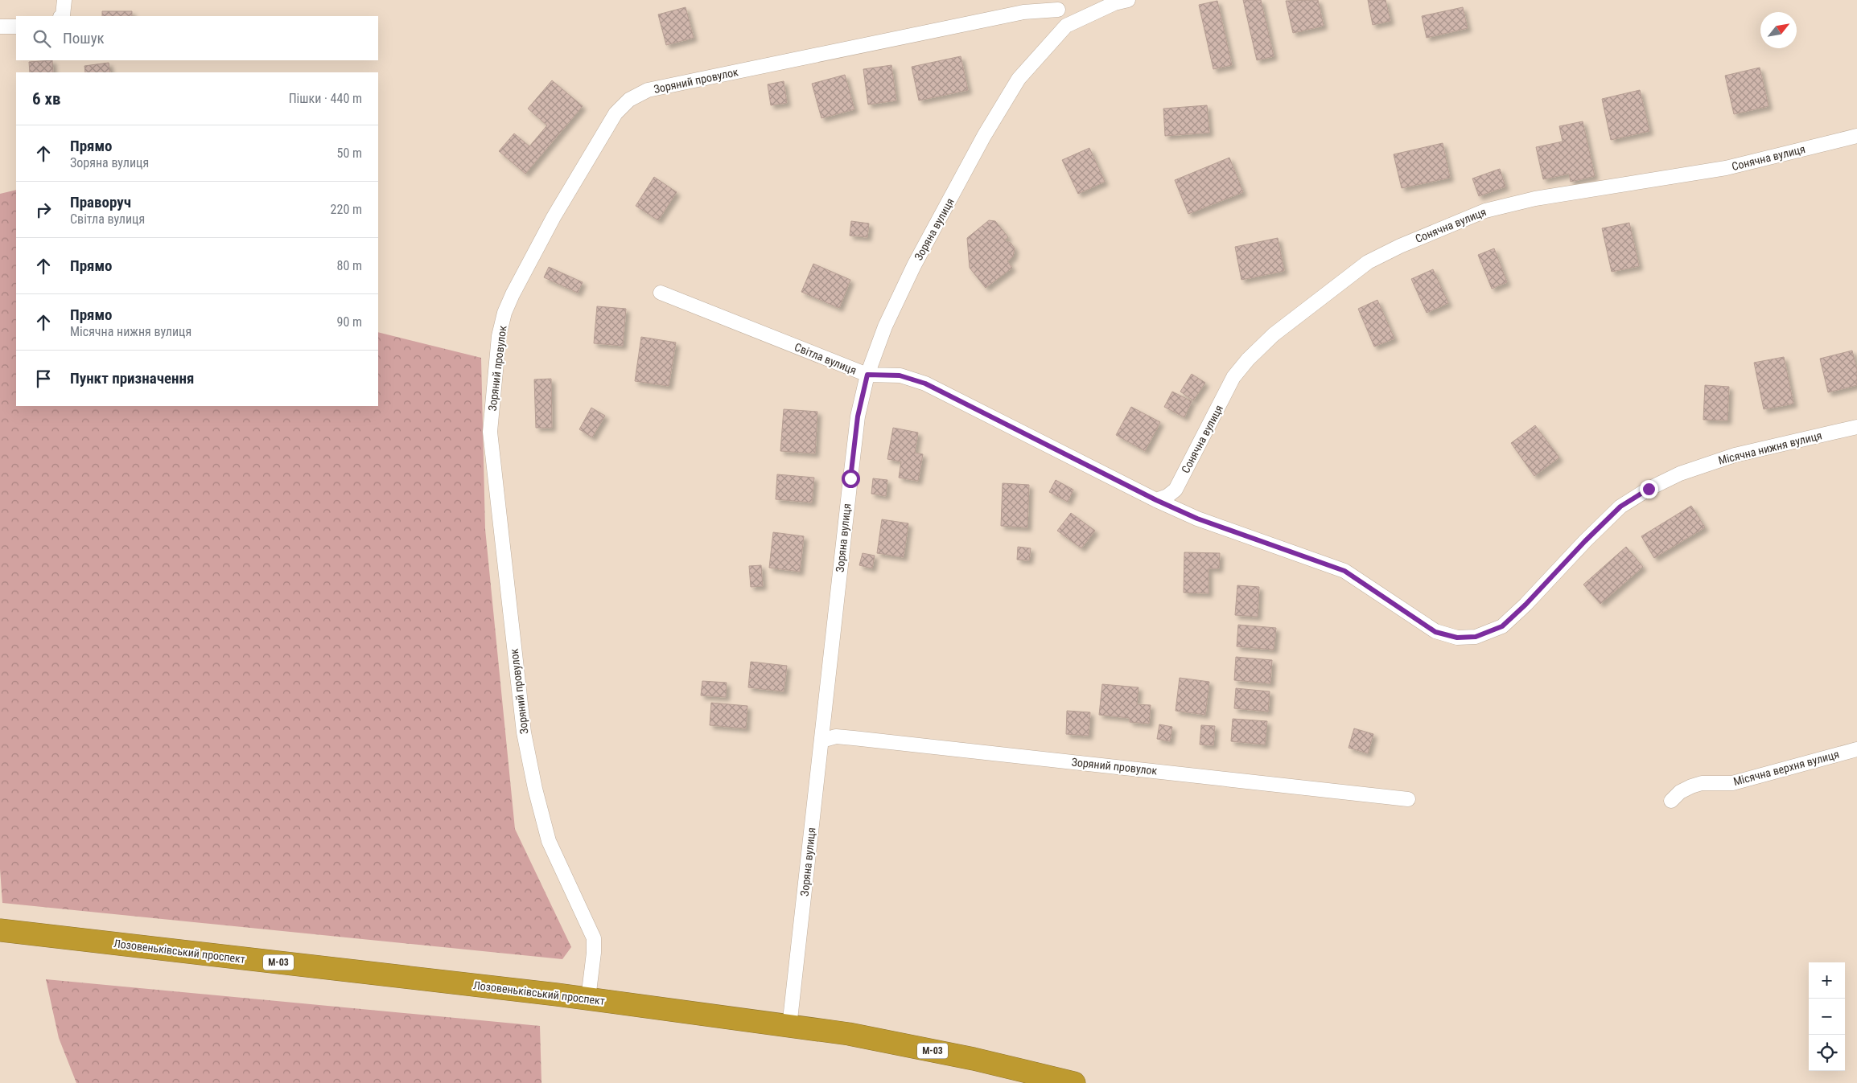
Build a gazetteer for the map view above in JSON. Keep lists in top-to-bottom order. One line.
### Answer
{"streets":{"highway":["Лозовеньківський проспект","М-03"],"street":["Зоряний провулок","Сонячна вулиця","Зоряна вулиця","Світла вулиця","Місячна нижня вулиця","Місячна верхня вулиця"]},"crossings":[["Зоряний провулок","Зоряна вулиця"],["Зоряний провулок","Лозовеньківський проспект"],["Сонячна вулиця","Світла вулиця"],["Зоряна вулиця","Світла вулиця"],["Зоряна вулиця","Лозовеньківський проспект"],["Світла вулиця","Місячна нижня вулиця"]],"north":"top right","page":{"search":"Пошук","heading":["6 хв","Пішки · 440 m"],"list":[["Прямо","Зоряна вулиця","50 m"],["Праворуч","Світла вулиця","220 m"],["Прямо","80 m"],["Прямо","Місячна нижня вулиця","90 m"],"Пункт призначення"],"map_buttons":["+","−"]}}
